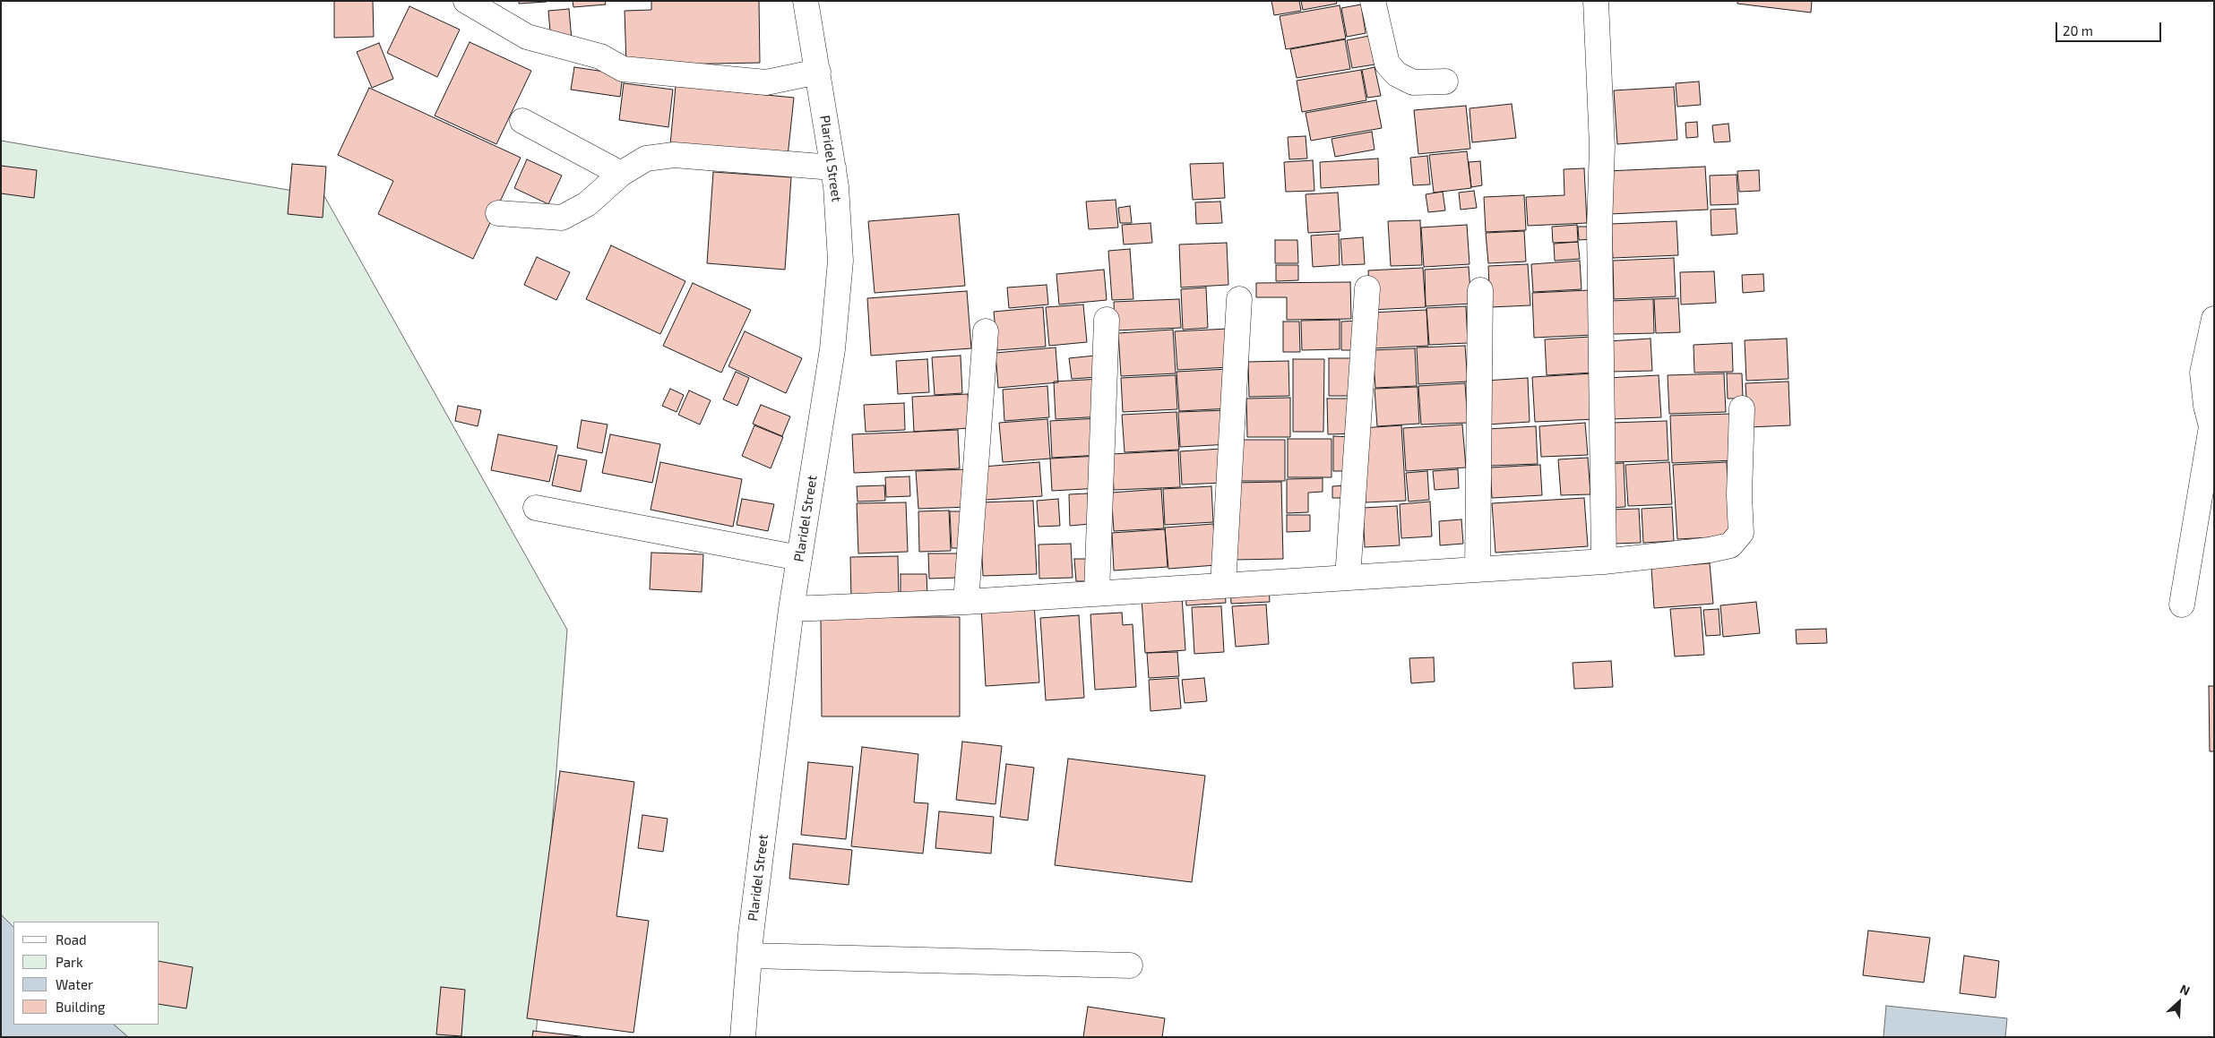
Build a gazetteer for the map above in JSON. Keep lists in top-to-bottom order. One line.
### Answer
{"streets":{"street":["Plaridel Street"]},"legend":["Road","Park","Water","Building"],"scale_bar":"20 m","north":"top right"}
